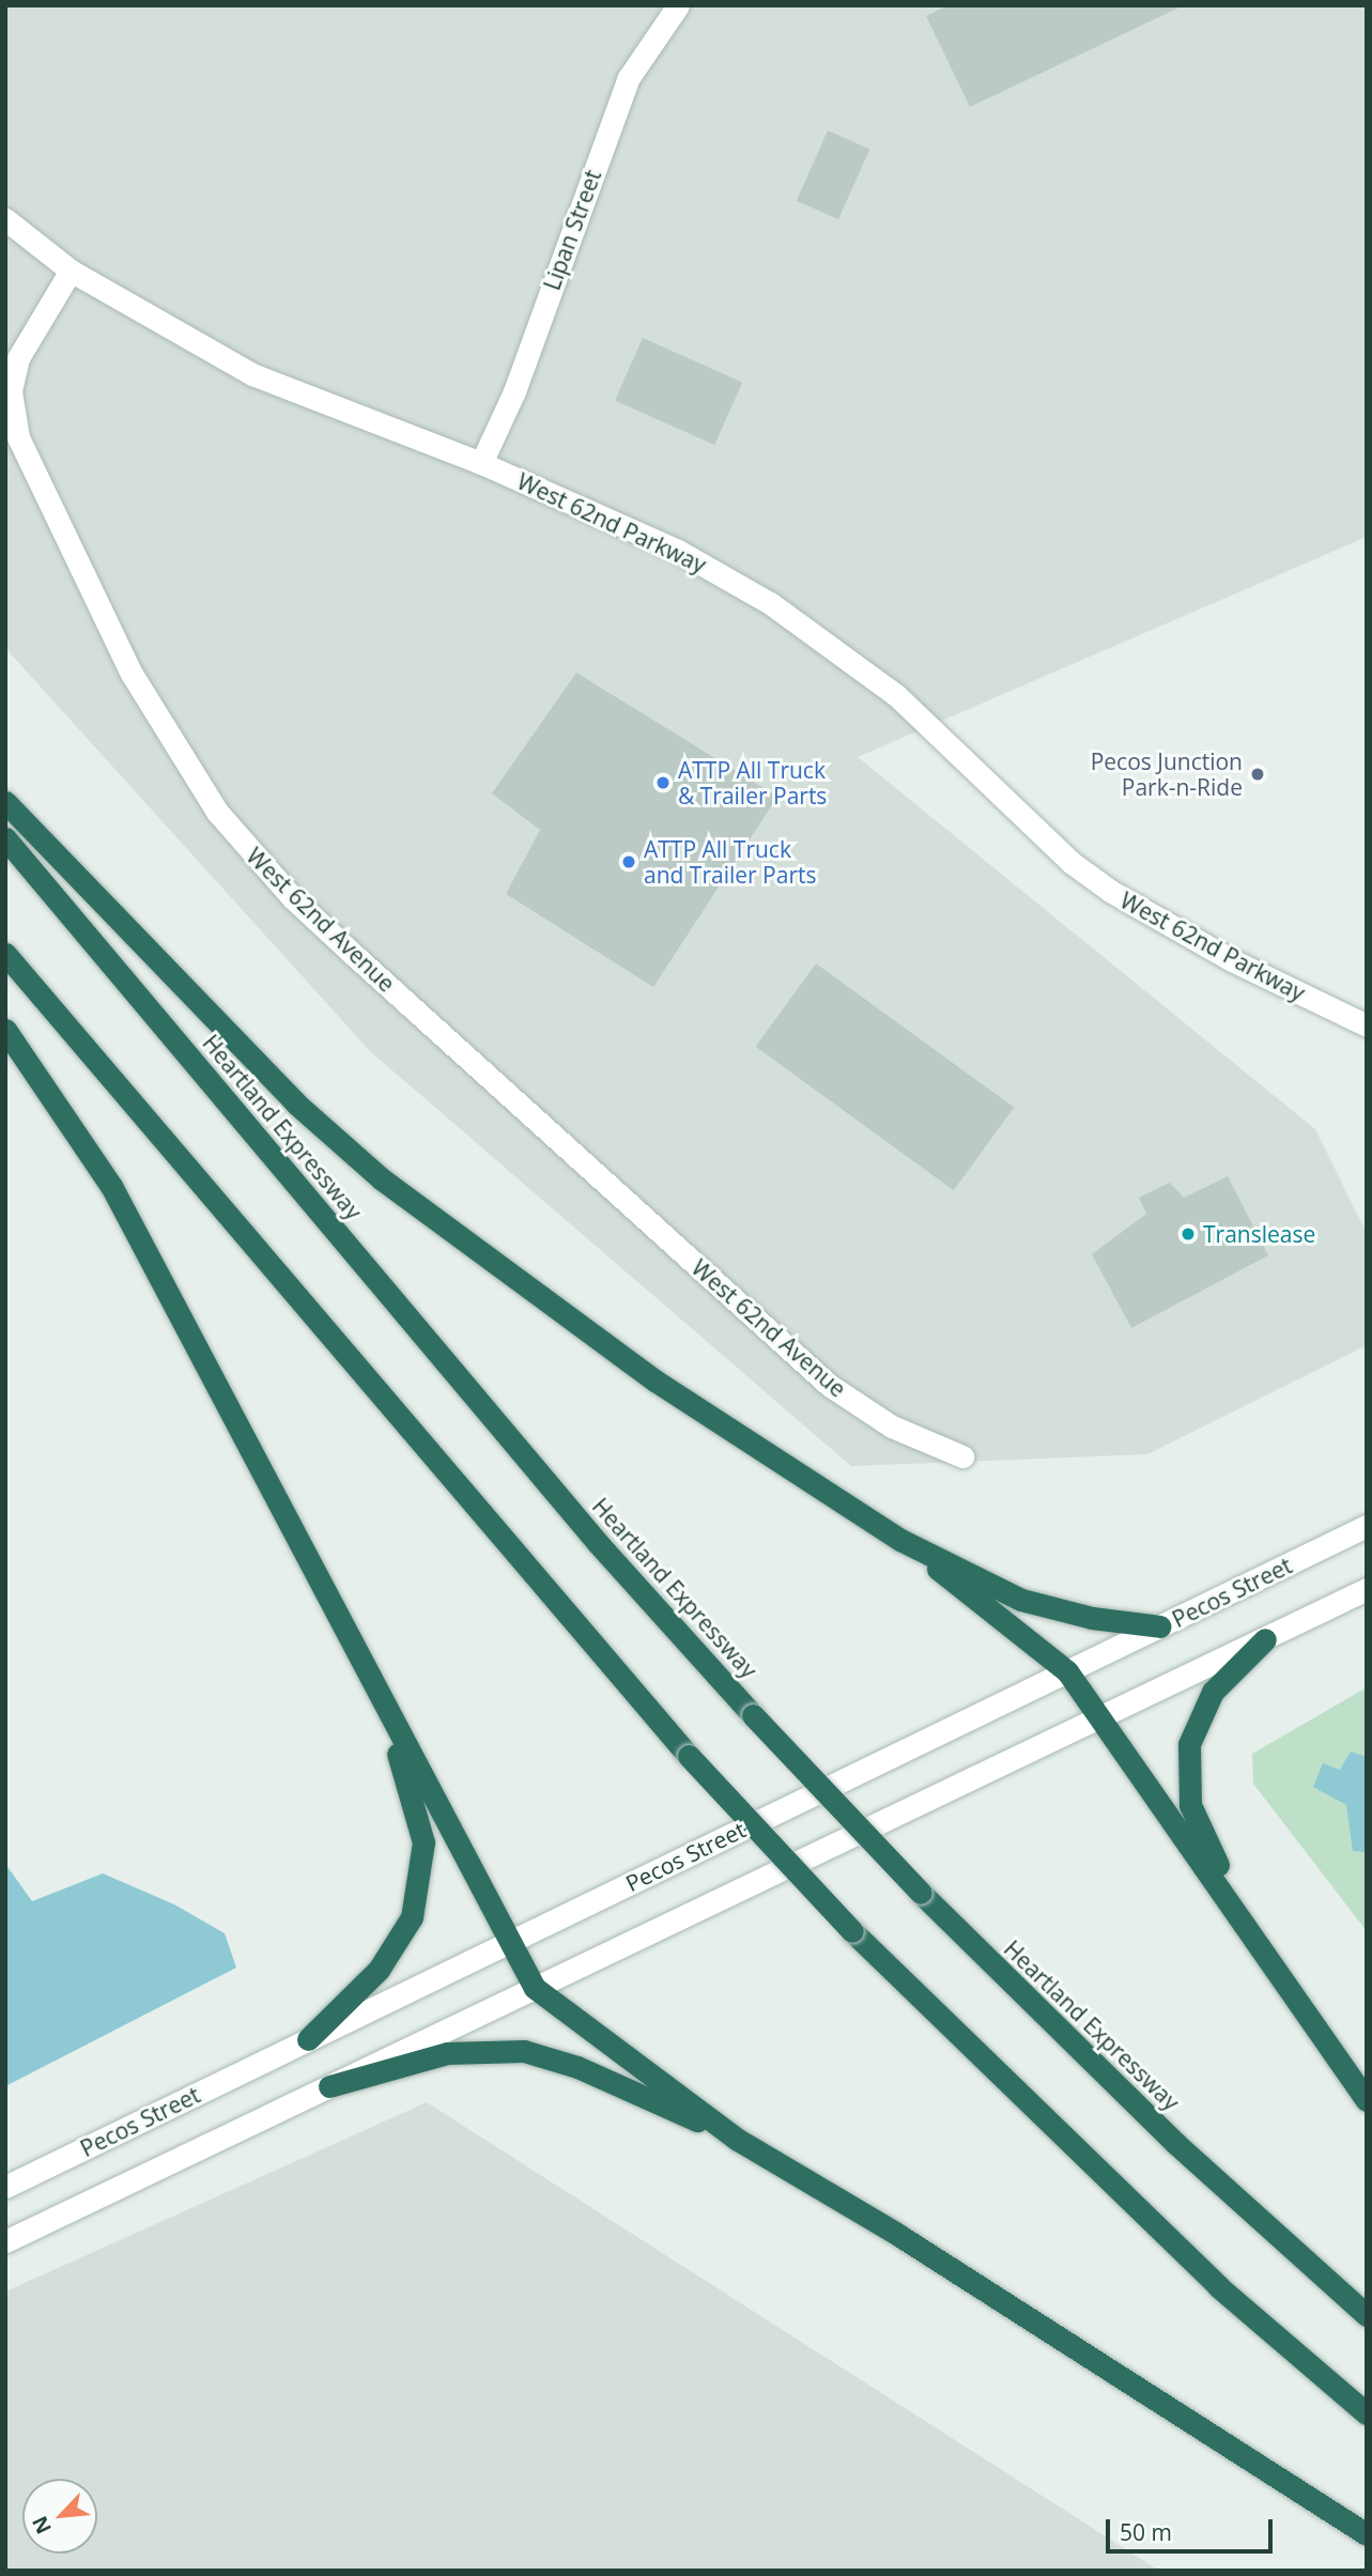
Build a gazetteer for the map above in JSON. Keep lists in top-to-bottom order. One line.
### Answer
{"streets":{"highway":["Heartland Expressway"],"street":["Lipan Street","West 62nd Parkway","West 62nd Avenue","Pecos Street"]},"crossings":[["Lipan Street","West 62nd Parkway"],["West 62nd Parkway","West 62nd Avenue"]],"places":["Pecos Junction Park-n-Ride","ATTP All Truck & Trailer Parts","ATTP All Truck and Trailer Parts","Translease"],"scale_bar":"50 m","north":"bottom left"}
